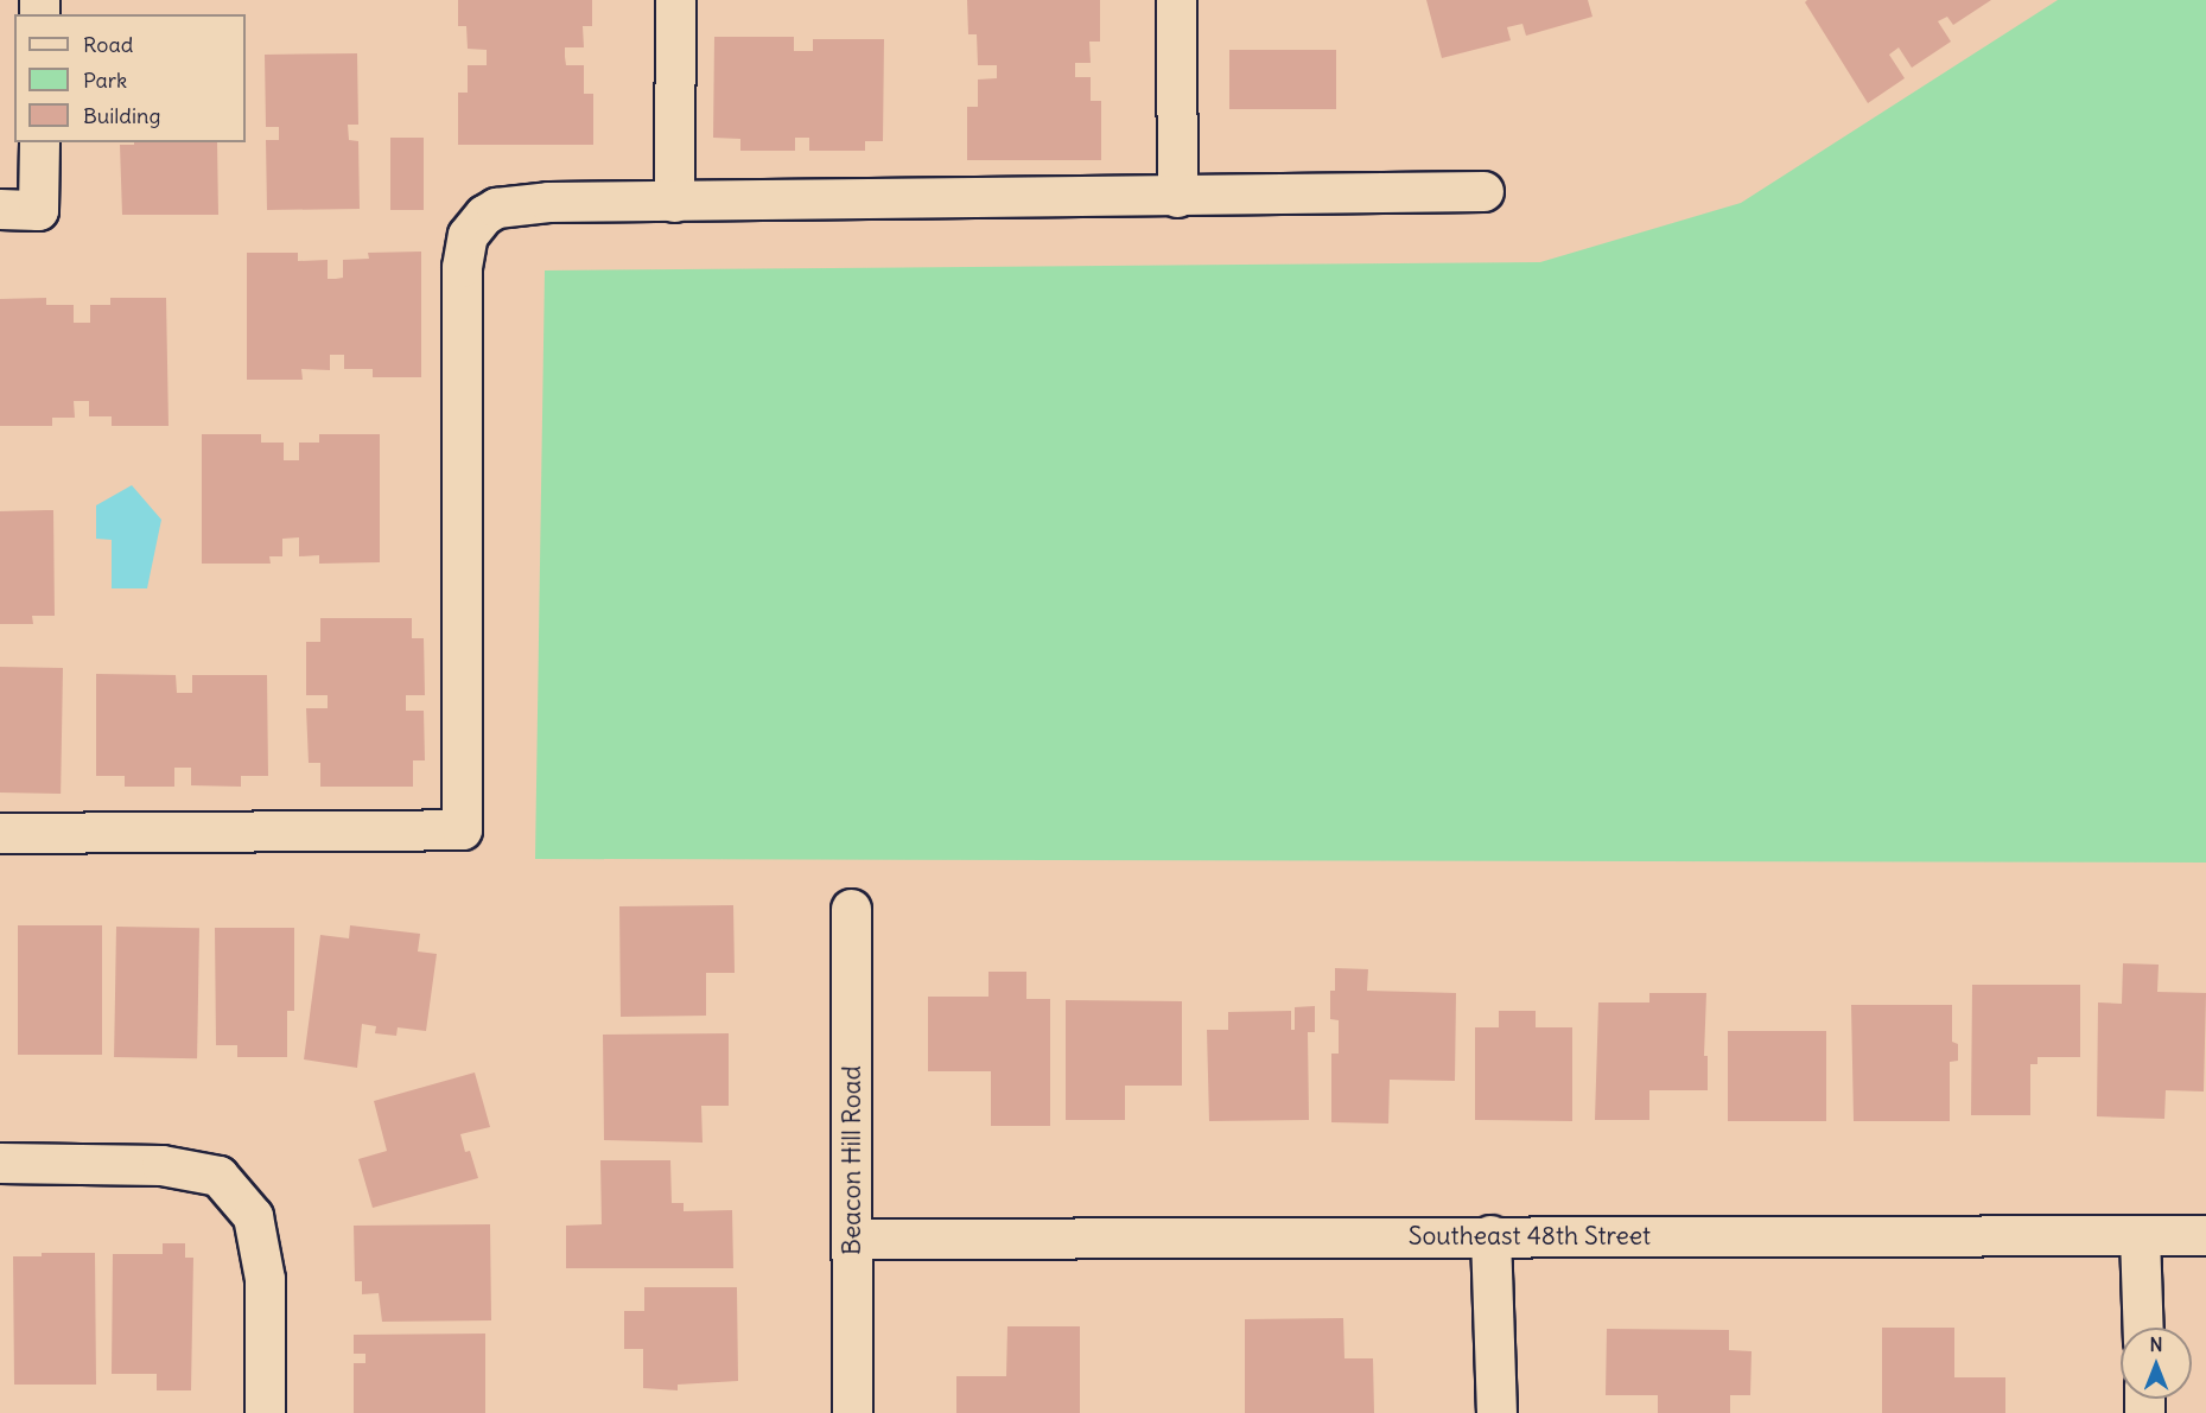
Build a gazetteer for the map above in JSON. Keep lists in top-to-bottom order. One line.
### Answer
{"streets":{"street":["Beacon Hill Road","Southeast 48th Street"]},"crossings":[["Beacon Hill Road","Southeast 48th Street"]],"legend":["Road","Park","Building"],"north":"top"}
